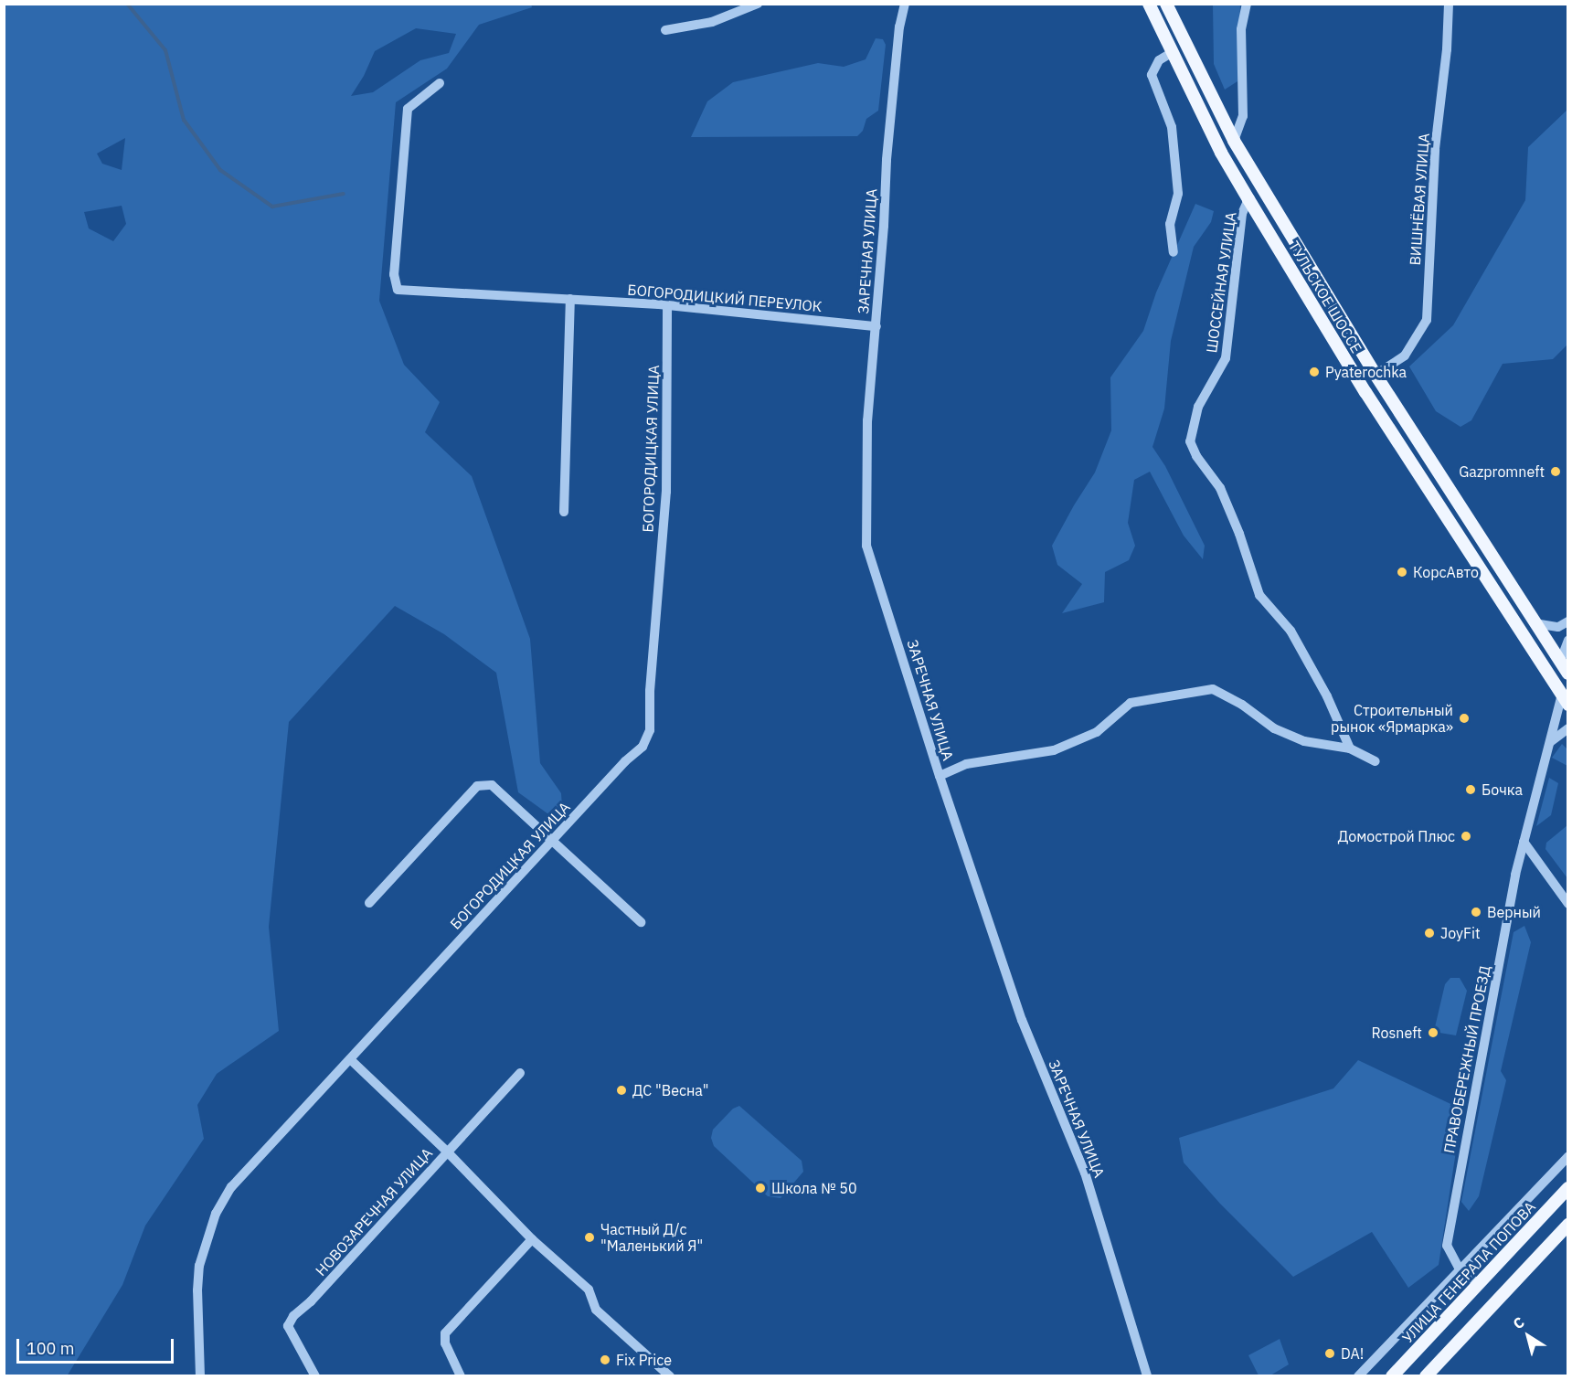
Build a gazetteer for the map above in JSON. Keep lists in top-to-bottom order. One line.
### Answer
{"streets":{"main road":["ТУЛЬСКОЕ ШОССЕ","УЛИЦА ГЕНЕРАЛА ПОПОВА"],"street":["ВИШНЁВАЯ УЛИЦА","ЗАРЕЧНАЯ УЛИЦА","ШОССЕЙНАЯ УЛИЦА","БОГОРОДИЦКИЙ ПЕРЕУЛОК","БОГОРОДИЦКАЯ УЛИЦА","ПРАВОБЕРЕЖНЫЙ ПРОЕЗД","НОВОЗАРЕЧНАЯ УЛИЦА"]},"crossings":[["ВИШНЁВАЯ УЛИЦА","ТУЛЬСКОЕ ШОССЕ"],["ЗАРЕЧНАЯ УЛИЦА","БОГОРОДИЦКИЙ ПЕРЕУЛОК"],["ШОССЕЙНАЯ УЛИЦА","ТУЛЬСКОЕ ШОССЕ"],["ТУЛЬСКОЕ ШОССЕ","ПРАВОБЕРЕЖНЫЙ ПРОЕЗД"],["БОГОРОДИЦКИЙ ПЕРЕУЛОК","БОГОРОДИЦКАЯ УЛИЦА"]],"places":["Pyaterochka","Gazpromneft","КорсАвто","Строительный рынок «Ярмарка»","Бочка","Домострой Плюс","Верный","JoyFit","Rosneft","ДС \"Весна\"","Школа № 50","Частный Д/с \"Маленький Я\"","DA!","Fix Price"],"scale_bar":"100 m","north":"top left"}
